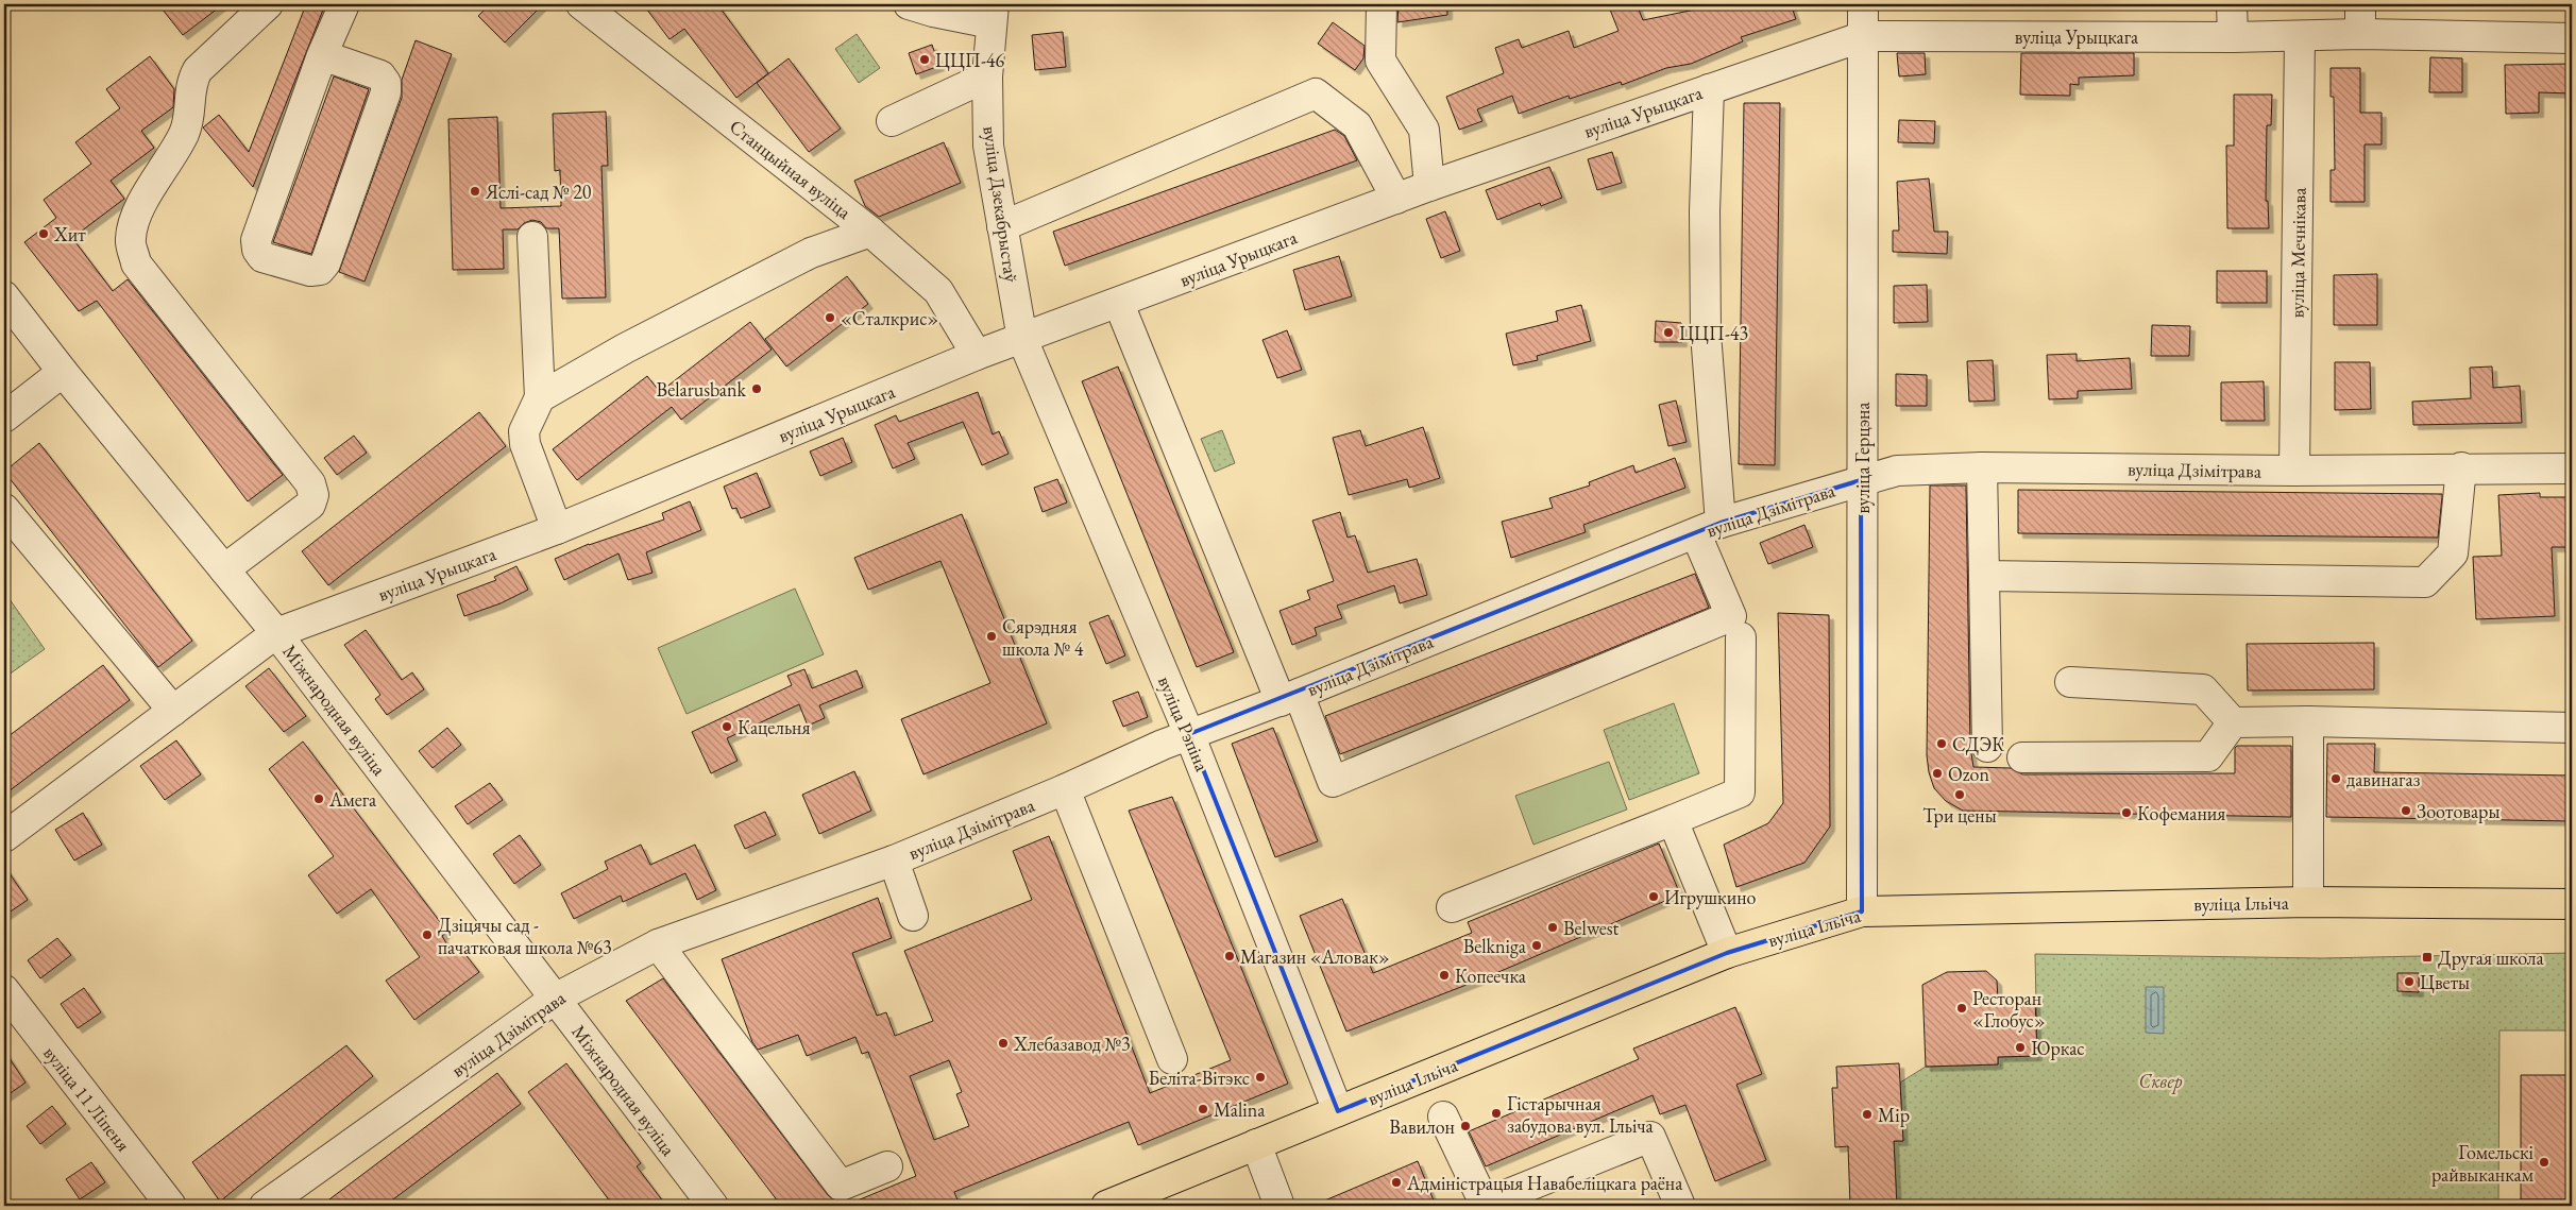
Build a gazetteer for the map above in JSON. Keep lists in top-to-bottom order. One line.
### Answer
{"streets":{"main road":["вуліца Ільіча"],"street":["вуліца Урыцкага","Станцыйная вуліца","вуліца Дзекабрыстаў","вуліца Мечнікава","вуліца Герцэна","вуліца Дзімітрава","Міжнародная вуліца","вуліца Рэпіна","вуліца 11 Ліпеня"]},"crossings":[["вуліца Урыцкага","Станцыйная вуліца"],["вуліца Урыцкага","вуліца Дзекабрыстаў"],["вуліца Урыцкага","вуліца Мечнікава"],["вуліца Урыцкага","вуліца Герцэна"],["вуліца Урыцкага","Міжнародная вуліца"],["вуліца Урыцкага","вуліца Рэпіна"],["вуліца Дзекабрыстаў","вуліца Рэпіна"],["вуліца Мечнікава","вуліца Дзімітрава"],["вуліца Герцэна","вуліца Дзімітрава"],["вуліца Герцэна","вуліца Ільіча"],["вуліца Дзімітрава","Міжнародная вуліца"],["вуліца Дзімітрава","вуліца Рэпіна"],["вуліца Рэпіна","вуліца Ільіча"]],"parks":["Сквер"],"places":{"other":["ЦЦП-46","Яслі-сад № 20","Хит","«Сталкрис»","ЦЦП-43","Belarusbank","Сярэдняя школа № 4","Кацельня","СДЭК","Ozon","давинагаз","Три цены","Амега","Зоотовары","Кофемания","Игрушкино","Belwest","Дзіцячы сад - пачатковая школа №63","Belkniga","Магазин «Аловак»","Копеечка","Цветы","Ресторан «Глобус»","Хлебазавод №3","Юркас","Беліта-Вітэкс","Malina","Гістарычная забудова вул. Ільіча","Мір","Вавилон","Гомельскі райвыканкам","Адміністрацыя Навабеліцкага раёна"],"transit":["Другая школа"]}}
